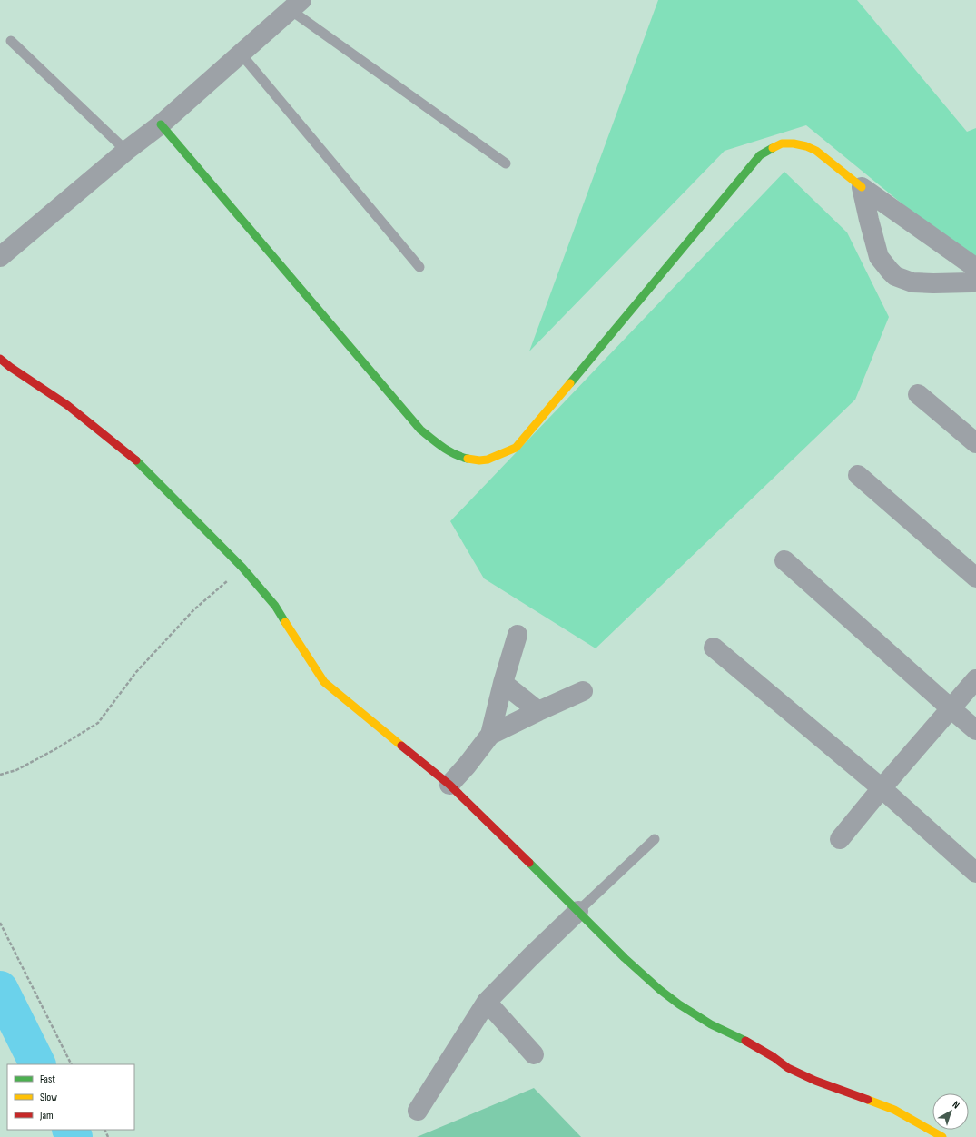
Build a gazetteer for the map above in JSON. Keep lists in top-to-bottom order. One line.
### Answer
{"legend":["Fast","Slow","Jam"],"north":"top right"}
